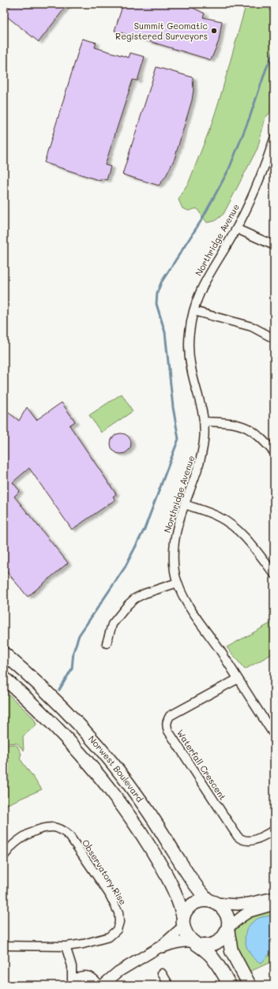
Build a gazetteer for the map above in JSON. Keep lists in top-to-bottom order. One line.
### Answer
{"streets":{"main road":["Norwest Boulevard"],"street":["Northridge Avenue","Waterfall Crescent","Observatory Rise"]},"crossings":[["Northridge Avenue","Waterfall Crescent"]],"places":["Summit Geomatic Registered Surveyors"]}
